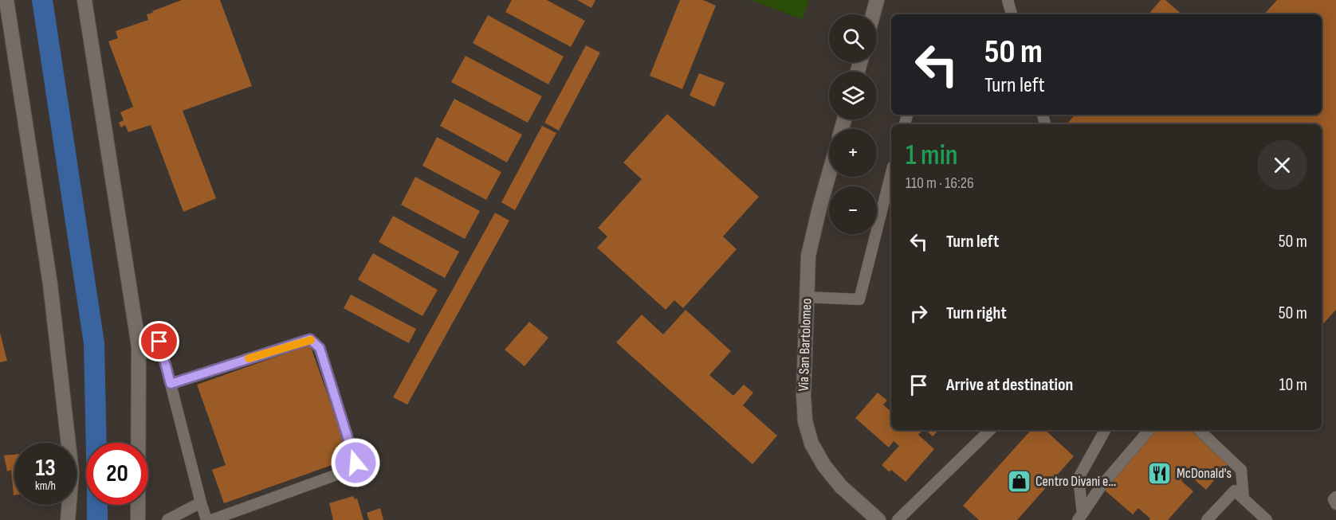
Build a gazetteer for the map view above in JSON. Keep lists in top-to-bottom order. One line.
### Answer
{"streets":{"street":["Via San Bartolomeo"]},"places":{"restaurant":["McDonald's"],"shop":["Centro Divani e…"]},"page":{"map_buttons":["+","−"],"turn":["50 m","Turn left"],"heading":["1 min","110 m · 16:26"],"list":[{"name":"Turn left","value":"50 m"},{"name":"Turn right","value":"50 m"},{"name":"Arrive at destination","value":"10 m"}],"speed":"13 km/h","limit":"20"}}
